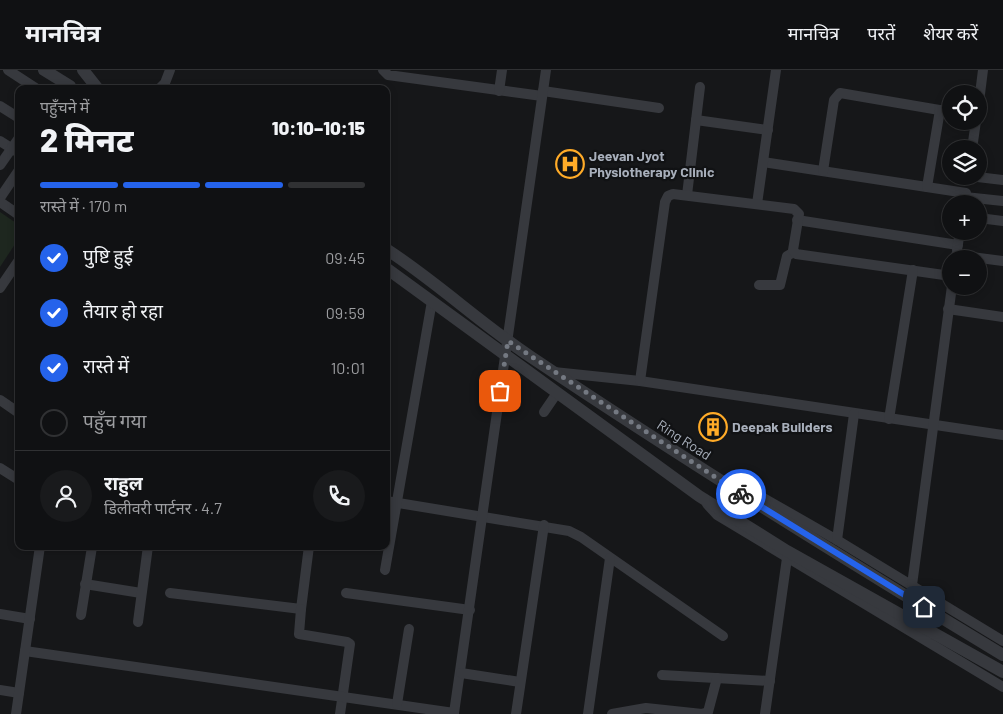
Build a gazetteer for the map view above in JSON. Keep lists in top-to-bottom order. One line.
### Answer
{"streets":{"street":["Ring Road"]},"places":{"hospital":["Jeevan Jyot Physiotherapy Clinic"],"building":["Deepak Builders"]},"page":{"header":"मानचित्र","nav":["मानचित्र","परतें","शेयर करें"],"map_buttons":["+","−"],"heading":["2 मिनट","पहुँचने में","10:10–10:15"],"panel":["राहुल","डिलीवरी पार्टनर · 4.7"],"bar":"रास्ते में · 170 m","list":[["पुष्टि हुई","09:45"],["तैयार हो रहा","09:59"],["रास्ते में","10:01"],"पहुँच गया"]}}
